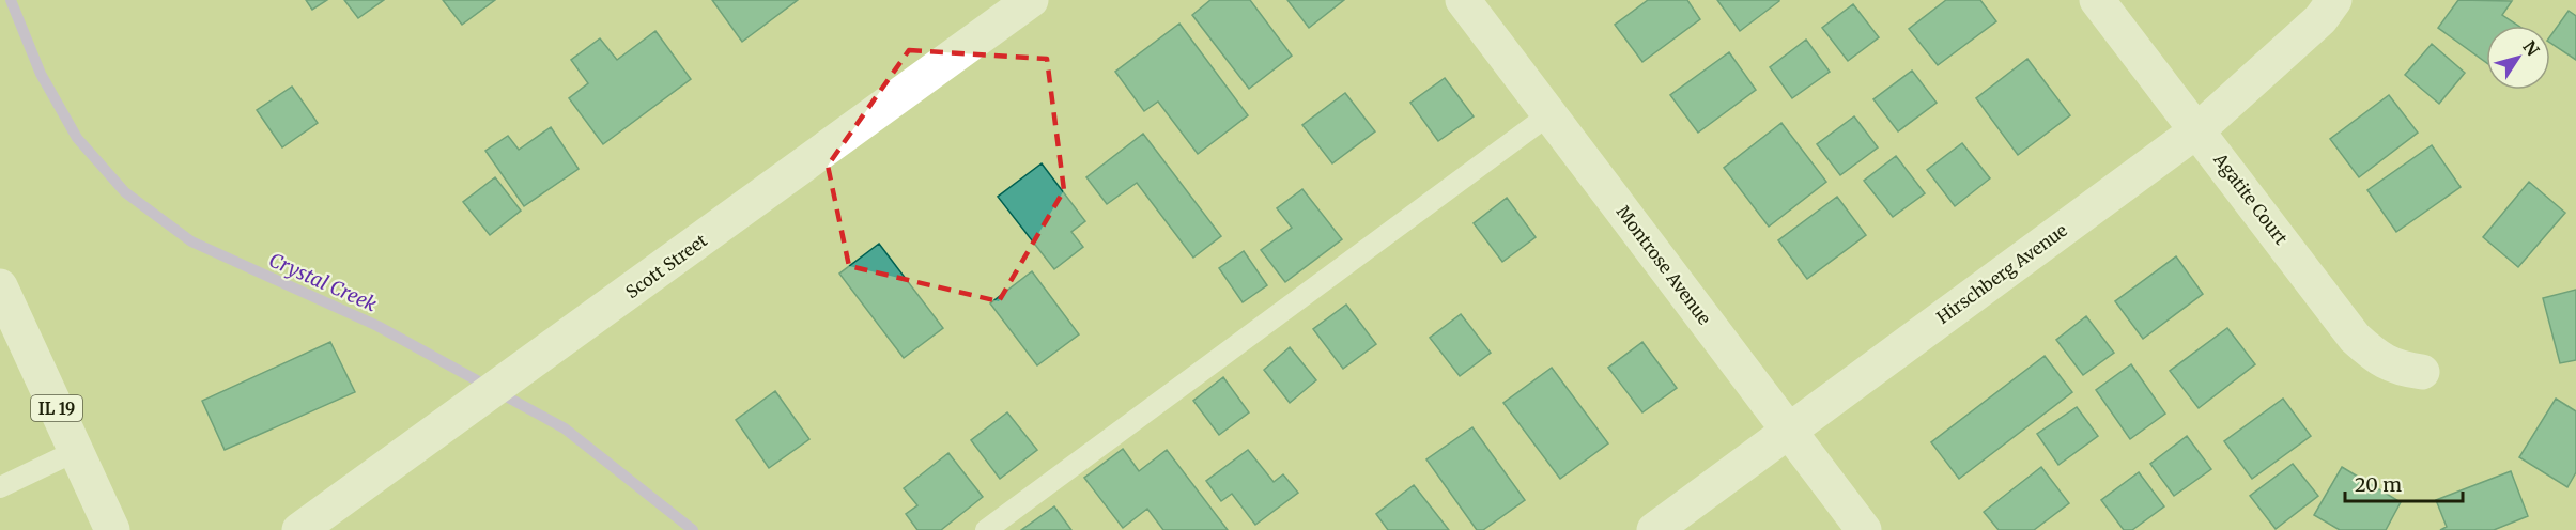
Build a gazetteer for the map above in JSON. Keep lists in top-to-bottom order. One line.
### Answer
{"streets":{"street":["Agatite Court","Montrose Avenue","Scott Street","Hirschberg Avenue","IL 19"]},"crossings":[["Agatite Court","Hirschberg Avenue"],["Montrose Avenue","Hirschberg Avenue"]],"water":["Crystal Creek"],"scale_bar":"20 m","north":"top right"}
